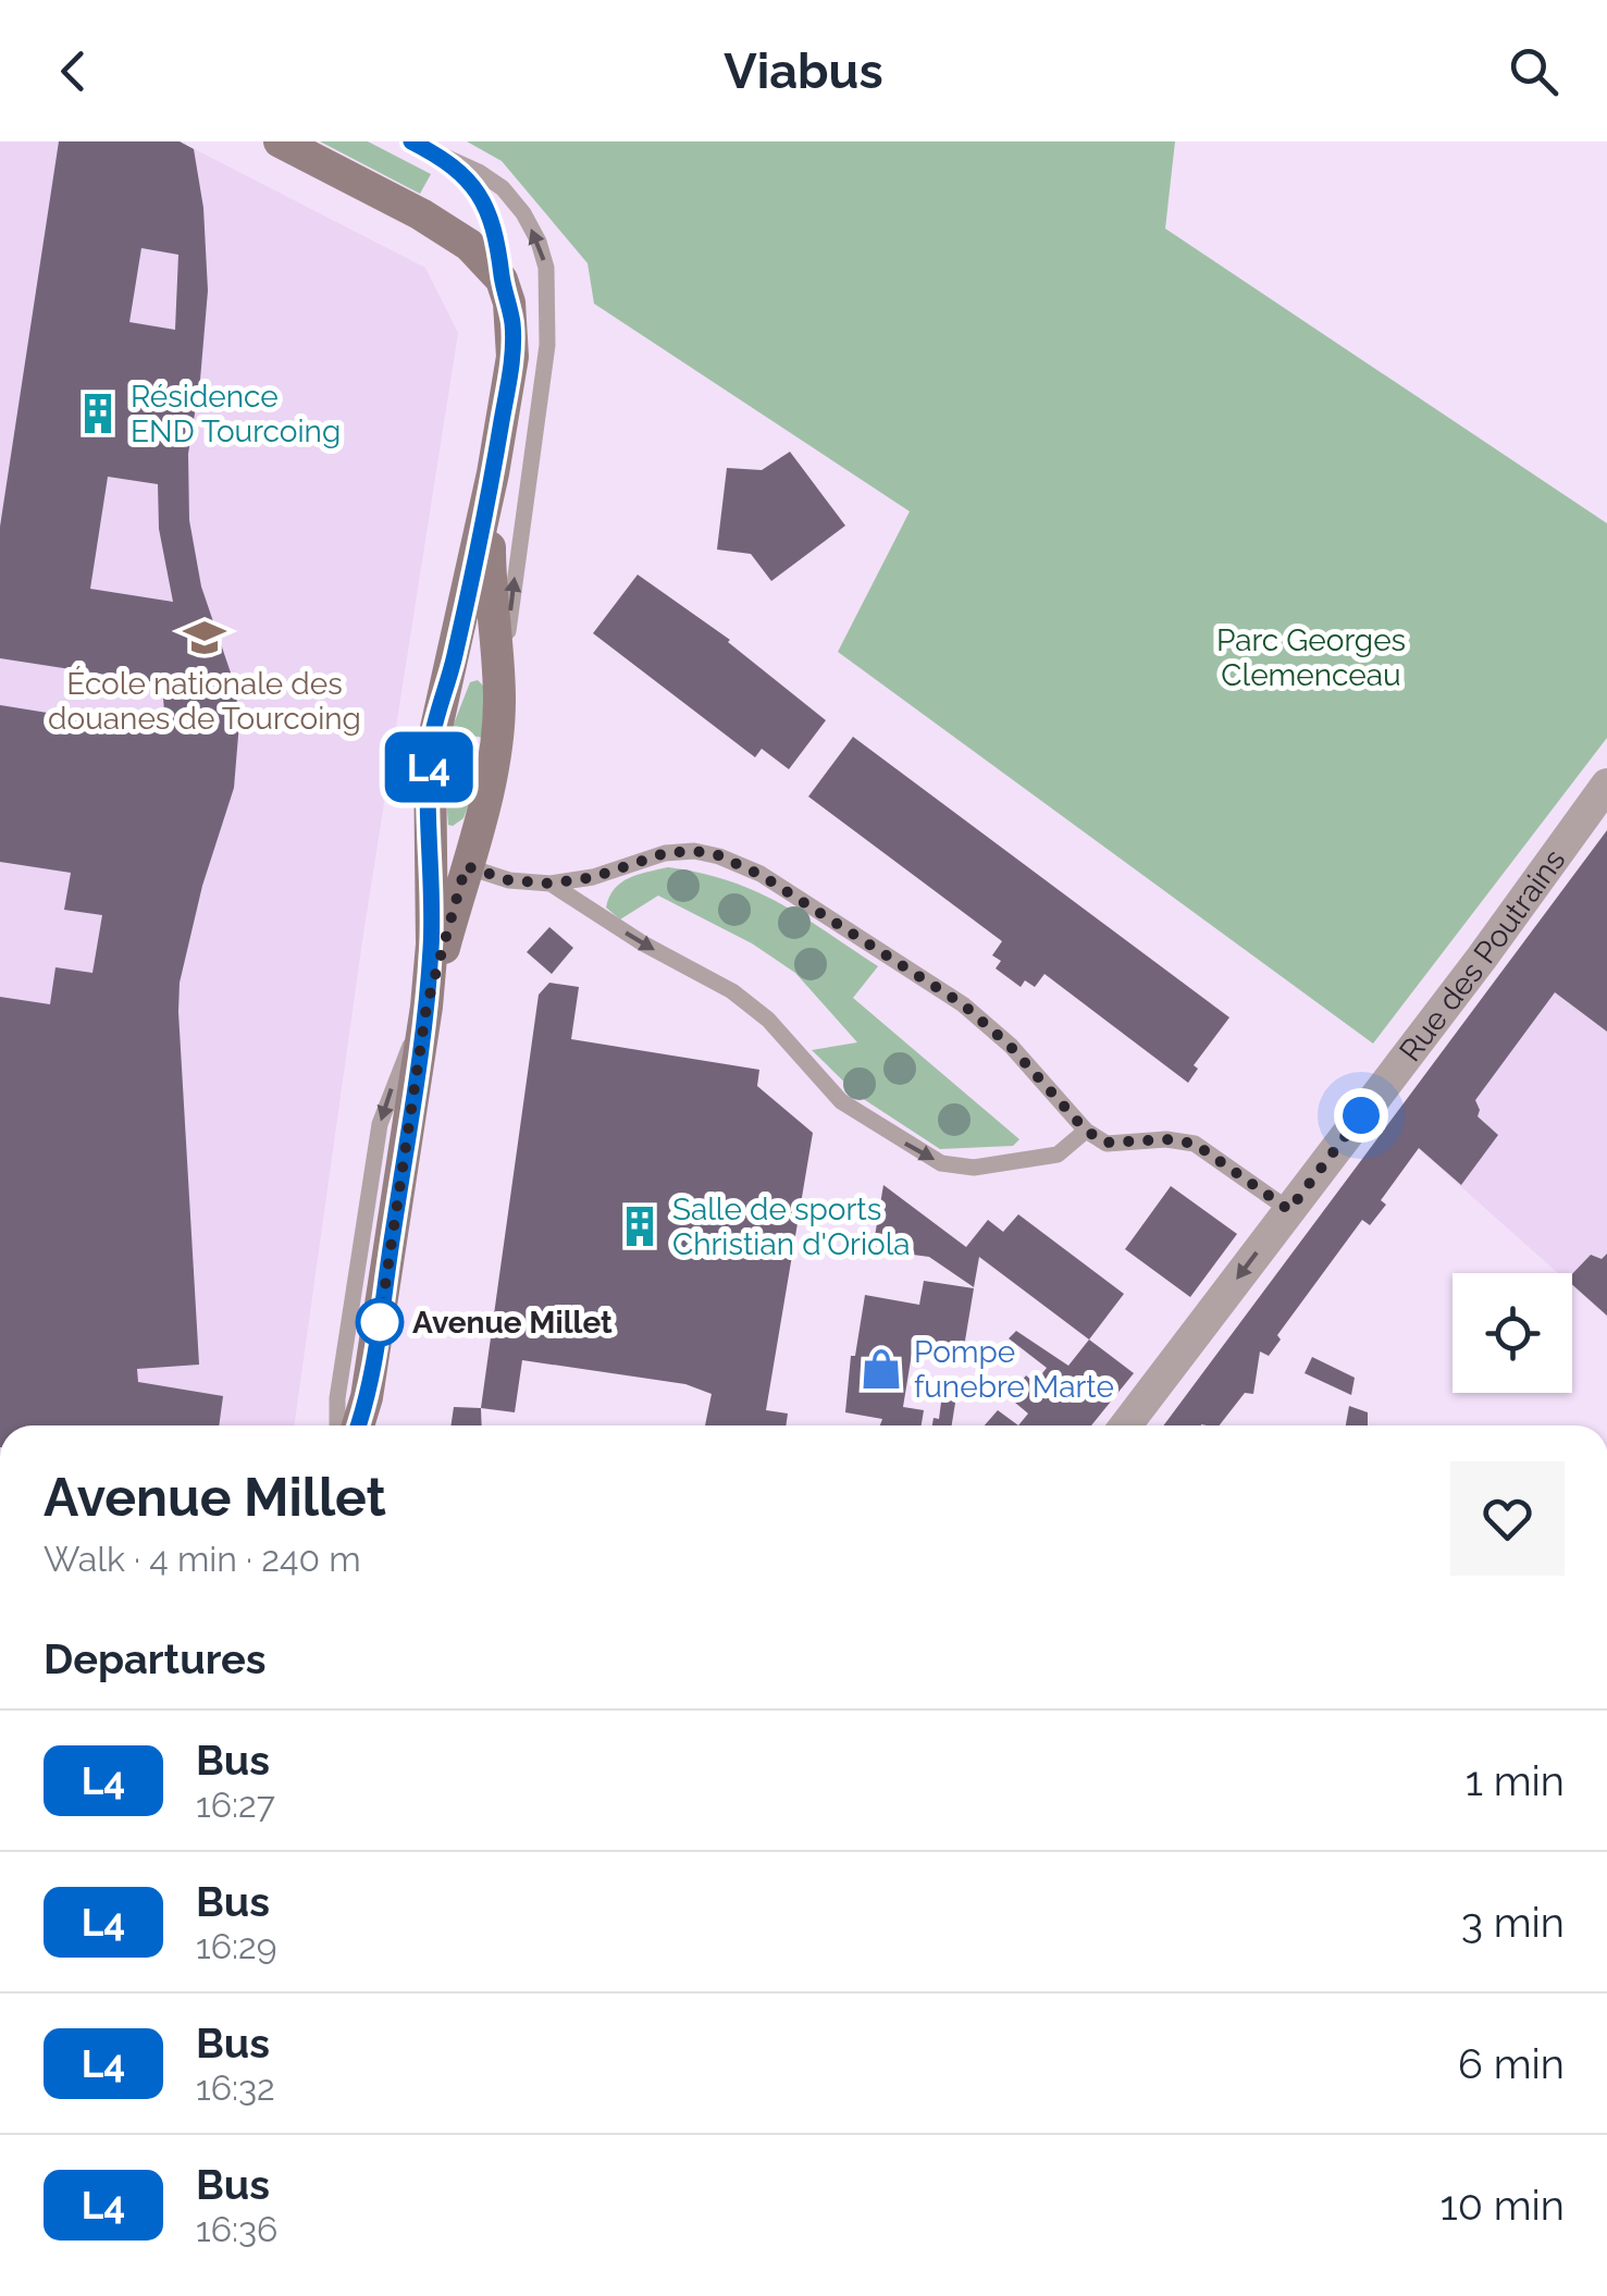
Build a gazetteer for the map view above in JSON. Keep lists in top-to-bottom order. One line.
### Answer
{"streets":{"street":["Rue des Poutrains"]},"parks":["Parc Georges Clemenceau"],"places":{"building":["Résidence END Tourcoing","Salle de sports Christian d'Oriola"],"school or university":["École nationale des douanes de Tourcoing"],"other":["Avenue Millet"],"shop":["Pompe funebre Marte"]},"lines":["bus line L4"],"page":{"header":"Viabus","on_map":"L4","heading":[["Avenue Millet","Walk · 4 min · 240 m"],"Departures"],"list":[{"mark":"L4","name":"Bus","note":"16:27","value":"1 min"},{"mark":"L4","name":"Bus","note":"16:29","value":"3 min"},{"mark":"L4","name":"Bus","note":"16:32","value":"6 min"},{"mark":"L4","name":"Bus","note":"16:36","value":"10 min"}]}}
